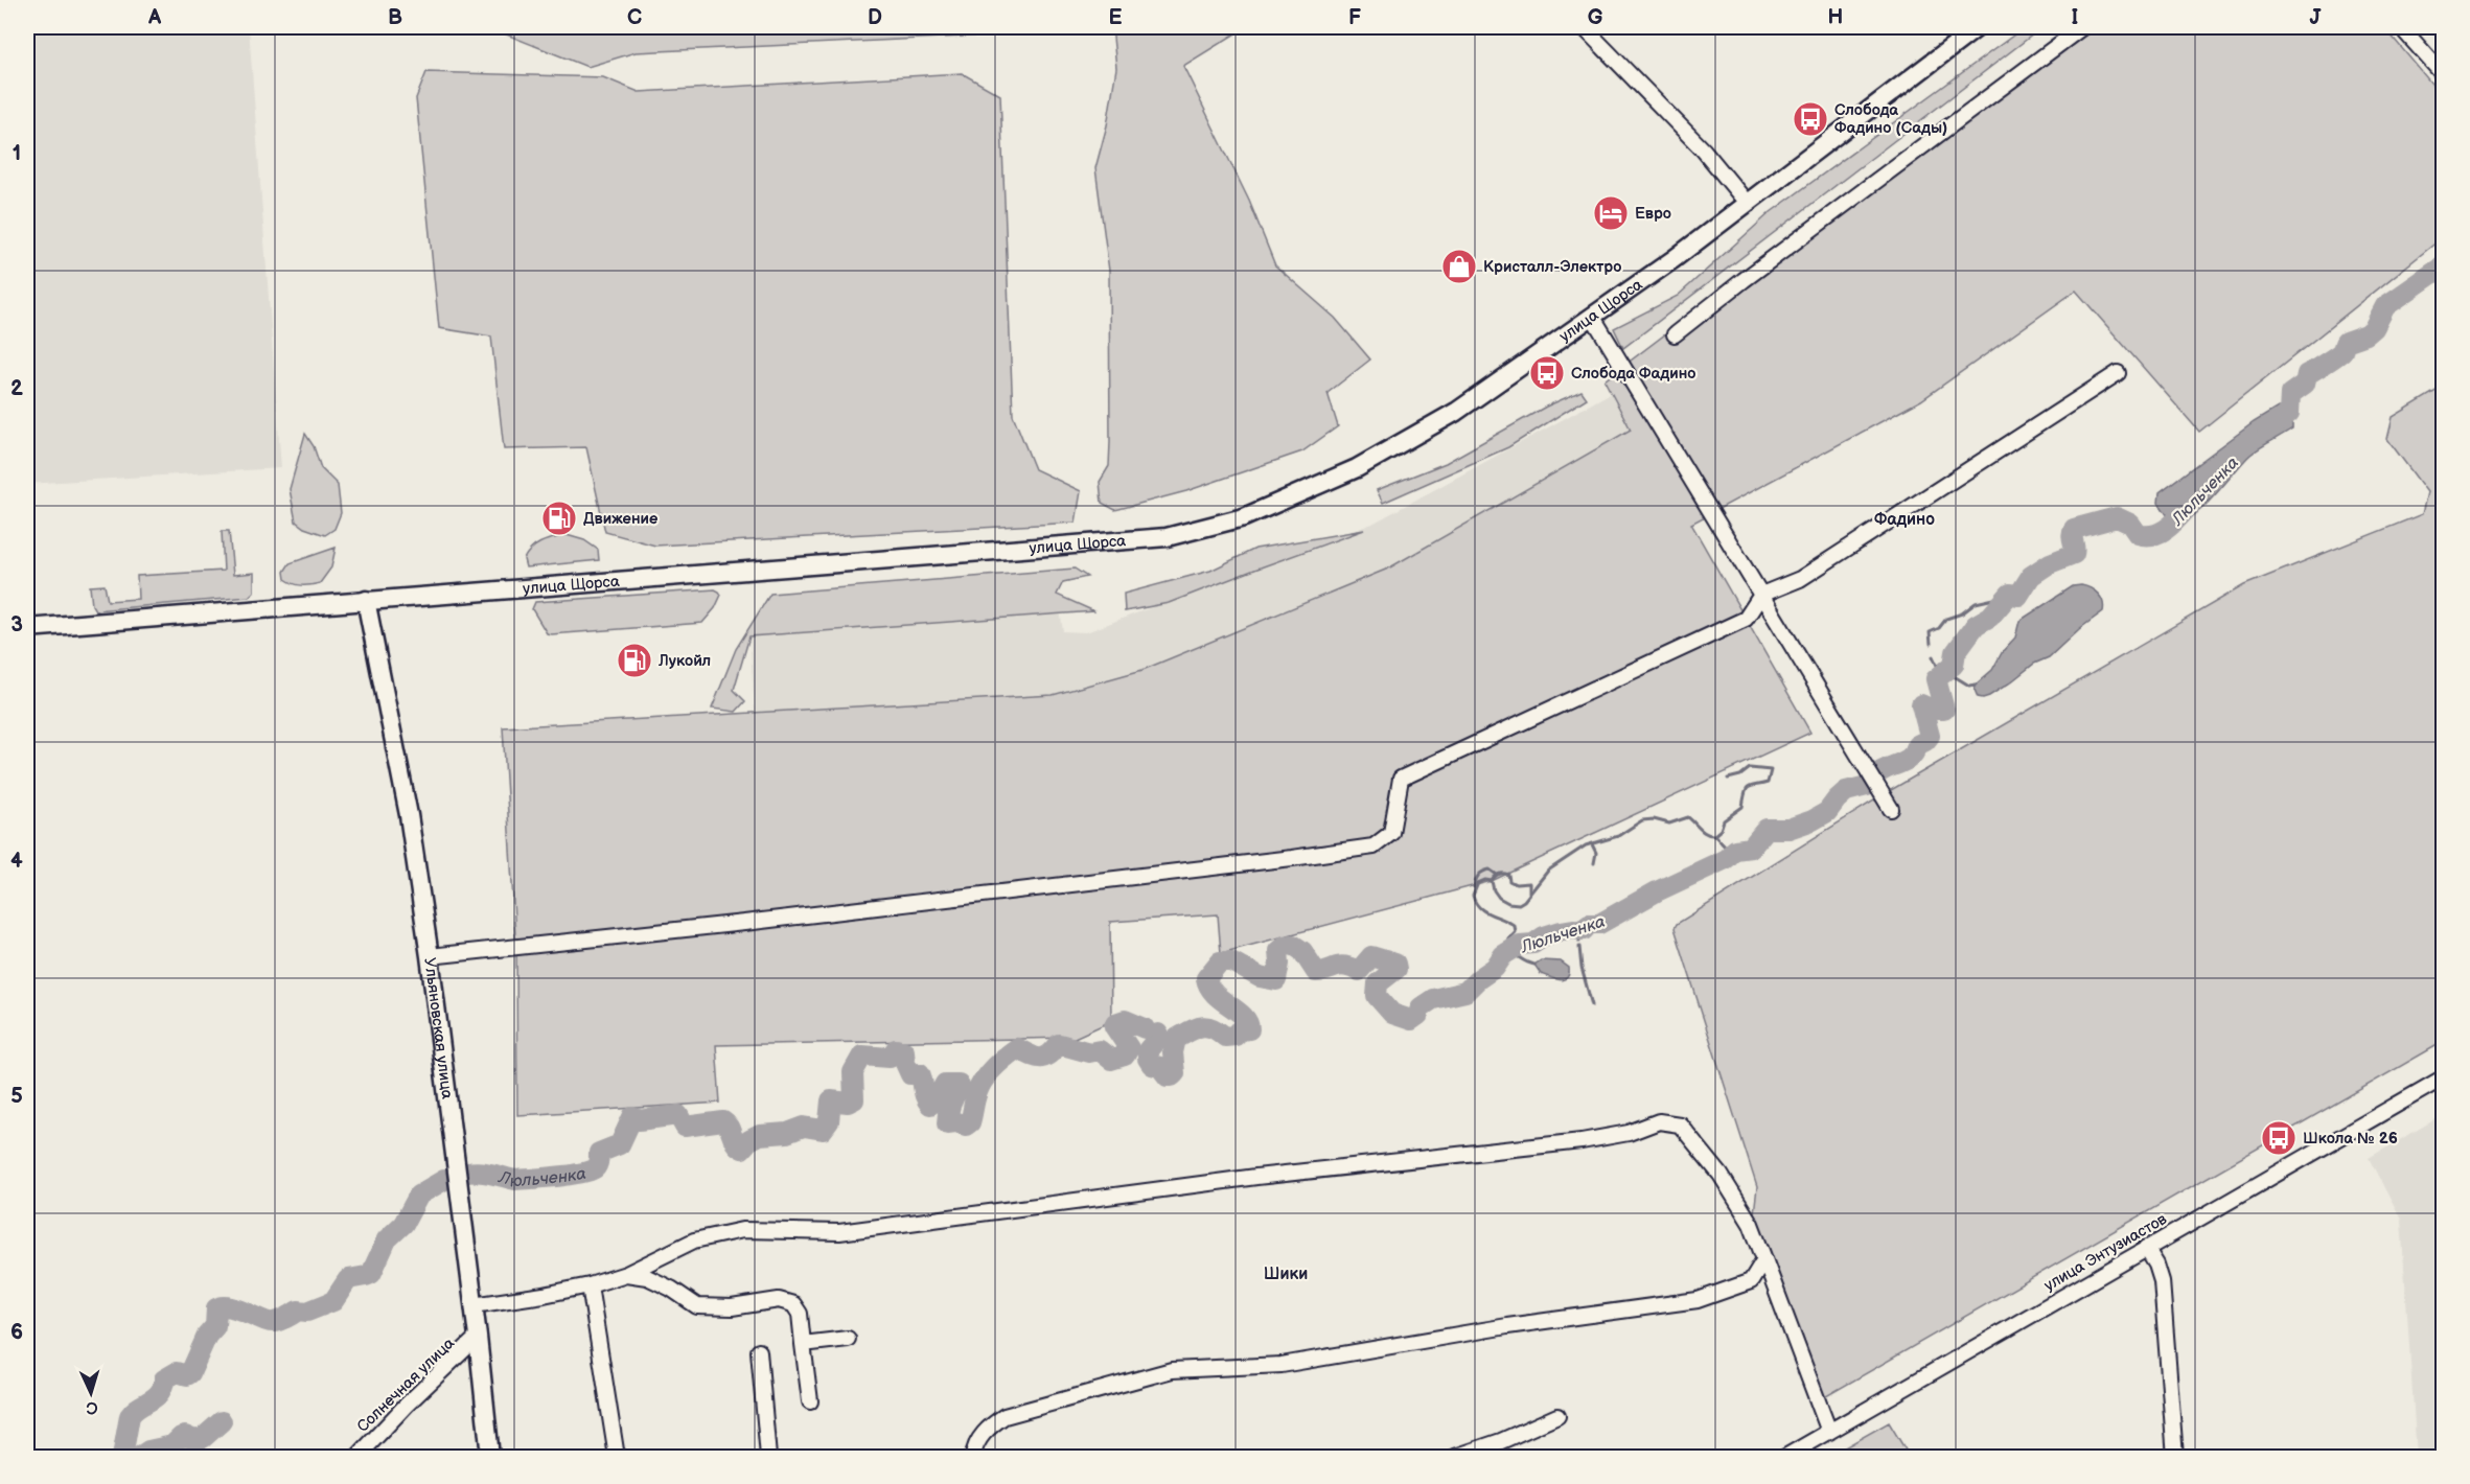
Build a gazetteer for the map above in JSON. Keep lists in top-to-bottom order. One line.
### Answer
{"streets":{"main road":["улица Щорса","Ульяновская улица"],"street":["улица Энтузиастов","Солнечная улица"]},"crossings":[["улица Щорса","Ульяновская улица"],["Ульяновская улица","Солнечная улица"]],"districts":["Фадино","Шики"],"water":["Люльченка"],"places":{"bus stop":["Слобода Фадино (Сады)","Слобода Фадино","Школа № 26"],"hotel":["Евро"],"shop":["Кристалл-Электро"],"fuel station":["Движение","Лукойл"]},"north":"bottom","grid":{"columns":["A","B","C","D","E","F","G","H","I","J"],"rows":["1","2","3","4","5","6"]}}
